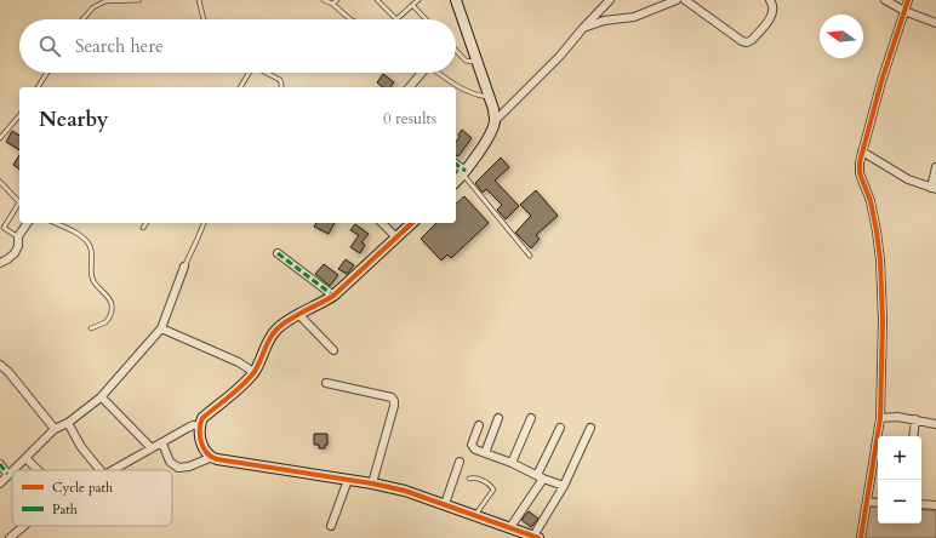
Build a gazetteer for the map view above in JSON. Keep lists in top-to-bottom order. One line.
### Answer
{"legend":["Cycle path","Path"],"north":"left","page":{"search":"Search here","heading":["Nearby","0 results"],"map_buttons":["+","−"]}}
